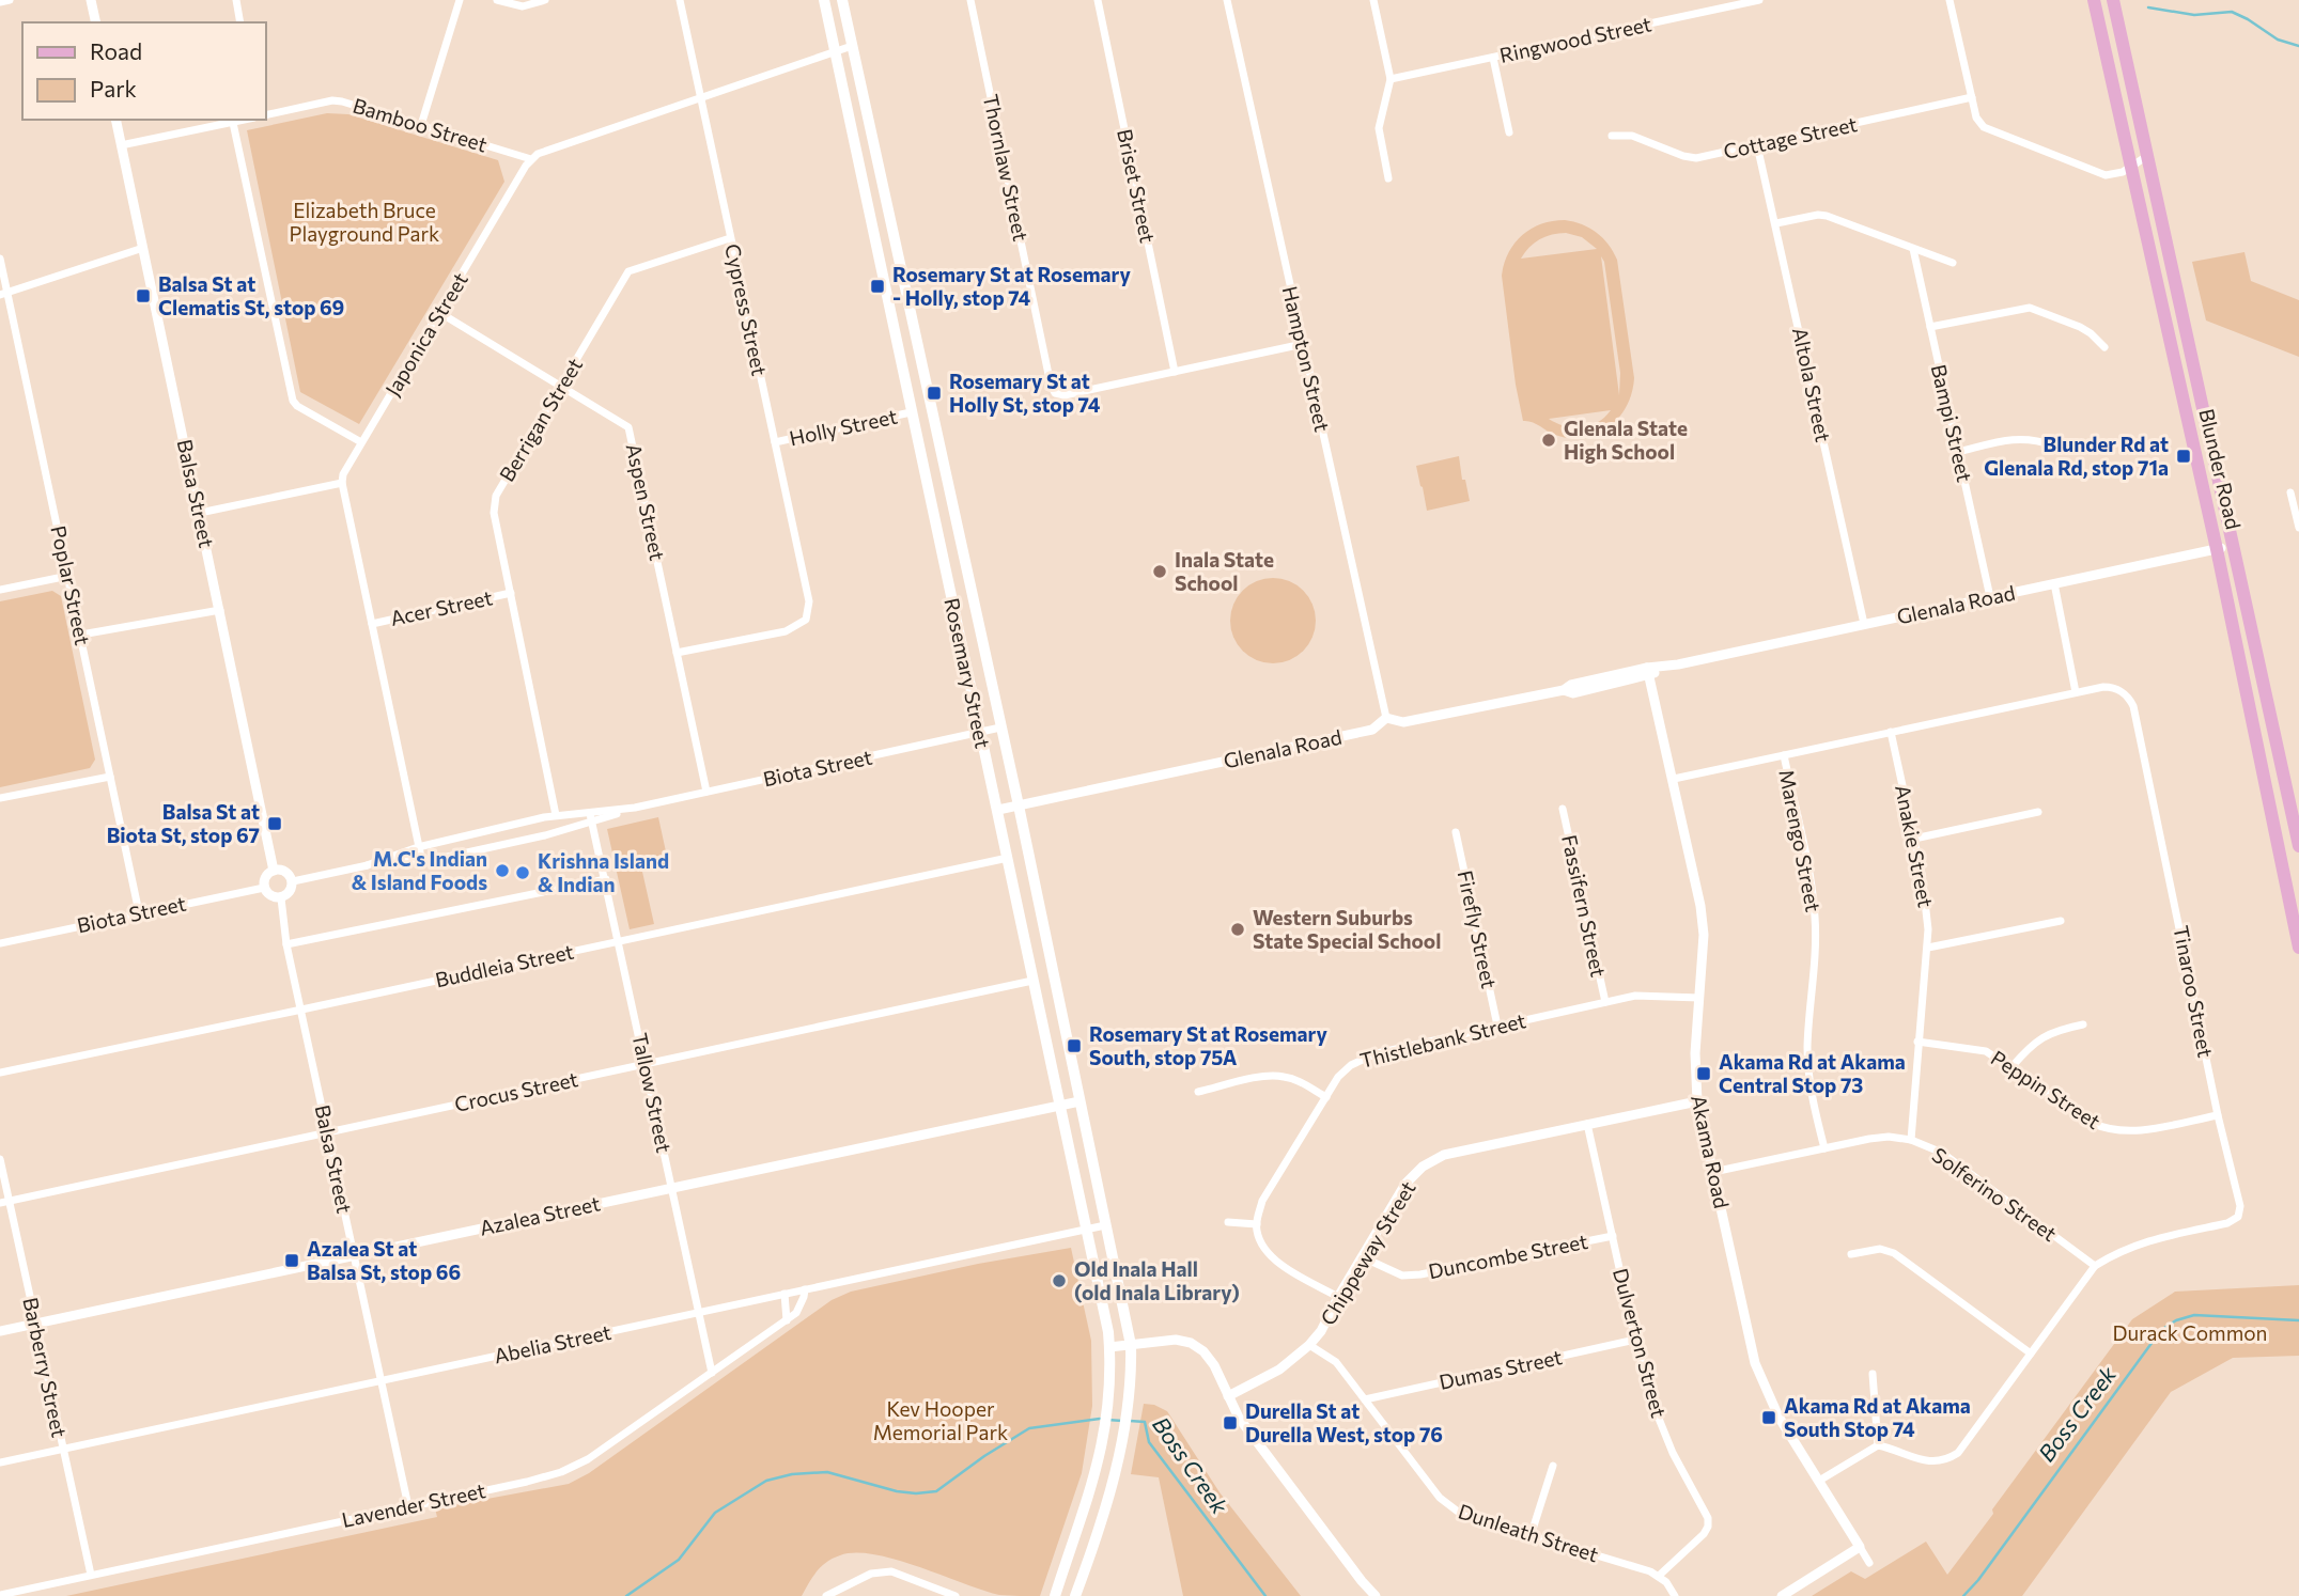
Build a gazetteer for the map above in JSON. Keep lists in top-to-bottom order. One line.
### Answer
{"streets":{"main road":["Blunder Road","Rosemary Street"],"street":["Ringwood Street","Bamboo Street","Cottage Street","Thornlaw Street","Briset Street","Cypress Street","Japonica Street","Hampton Street","Altola Street","Berrigan Street","Bampi Street","Holly Street","Balsa Street","Aspen Street","Poplar Street","Glenala Road","Acer Street","Biota Street","Marengo Street","Anakie Street","Fassifern Street","Firefly Street","Buddleia Street","Tinaroo Street","Thistlebank Street","Peppin Street","Crocus Street","Tallow Street","Akama Road","Solferino Street","Azalea Street","Chippeway Street","Duncombe Street","Dulverton Street","Abelia Street","Barberry Street","Dumas Street","Lavender Street","Dunleath Street"]},"crossings":[["Bamboo Street","Japonica Street"],["Cottage Street","Altola Street"],["Thornlaw Street","Briset Street"],["Thornlaw Street","Hampton Street"],["Cypress Street","Berrigan Street"],["Cypress Street","Holly Street"],["Cypress Street","Aspen Street"],["Japonica Street","Aspen Street"],["Hampton Street","Glenala Road"],["Altola Street","Glenala Road"],["Berrigan Street","Aspen Street"],["Berrigan Street","Acer Street"],["Berrigan Street","Biota Street"],["Bampi Street","Glenala Road"],["Holly Street","Rosemary Street"],["Blunder Road","Glenala Road"],["Balsa Street","Biota Street"],["Balsa Street","Buddleia Street"],["Balsa Street","Crocus Street"],["Balsa Street","Azalea Street"],["Balsa Street","Abelia Street"],["Balsa Street","Lavender Street"],["Aspen Street","Biota Street"],["Poplar Street","Biota Street"],["Glenala Road","Rosemary Street"],["Glenala Road","Akama Road"],["Rosemary Street","Biota Street"],["Rosemary Street","Buddleia Street"],["Rosemary Street","Crocus Street"],["Rosemary Street","Azalea Street"],["Rosemary Street","Abelia Street"],["Biota Street","Tallow Street"],["Marengo Street","Tinaroo Street"],["Marengo Street","Solferino Street"],["Anakie Street","Tinaroo Street"],["Anakie Street","Peppin Street"],["Anakie Street","Solferino Street"],["Fassifern Street","Thistlebank Street"],["Firefly Street","Thistlebank Street"],["Buddleia Street","Tallow Street"],["Tinaroo Street","Peppin Street"],["Tinaroo Street","Akama Road"],["Tinaroo Street","Solferino Street"],["Thistlebank Street","Akama Road"],["Crocus Street","Tallow Street"],["Crocus Street","Barberry Street"],["Tallow Street","Azalea Street"],["Tallow Street","Abelia Street"],["Tallow Street","Lavender Street"],["Akama Road","Solferino Street"],["Akama Road","Chippeway Street"],["Azalea Street","Barberry Street"],["Chippeway Street","Duncombe Street"],["Chippeway Street","Dulverton Street"],["Chippeway Street","Dunleath Street"],["Duncombe Street","Dulverton Street"],["Dulverton Street","Dumas Street"],["Dulverton Street","Dunleath Street"],["Abelia Street","Barberry Street"],["Abelia Street","Lavender Street"],["Barberry Street","Lavender Street"],["Dumas Street","Dunleath Street"]],"water":["Boss Creek"],"parks":["Elizabeth Bruce Playground Park","Durack Common","Kev Hooper Memorial Park"],"places":{"transit":["Rosemary St at Rosemary - Holly, stop 74","Balsa St at Clematis St, stop 69","Rosemary St at Holly St, stop 74","Blunder Rd at Glenala Rd, stop 71a","Balsa St at Biota St, stop 67","Rosemary St at Rosemary South, stop 75A","Akama Rd at Akama Central Stop 73","Azalea St at Balsa St, stop 66","Akama Rd at Akama South Stop 74","Durella St at Durella West, stop 76"],"other":["Glenala State High School","Inala State School","M.C's Indian & Island Foods","Krishna Island & Indian","Western Suburbs State Special School","Old Inala Hall (old Inala Library)"]},"legend":["Road","Park"]}
